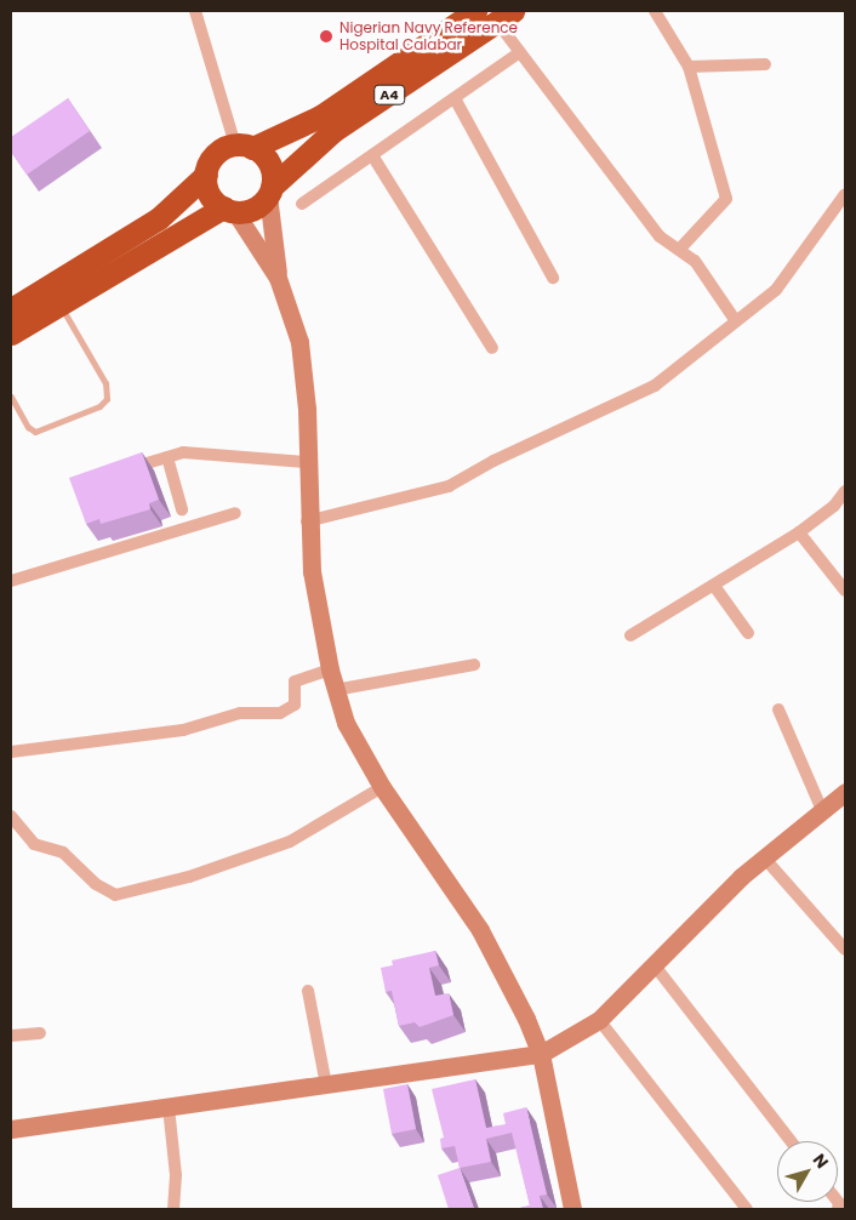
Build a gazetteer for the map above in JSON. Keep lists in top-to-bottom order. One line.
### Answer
{"streets":{"highway":["A4"]},"places":["Nigerian Navy Reference Hospital Calabar"],"north":"top right"}
